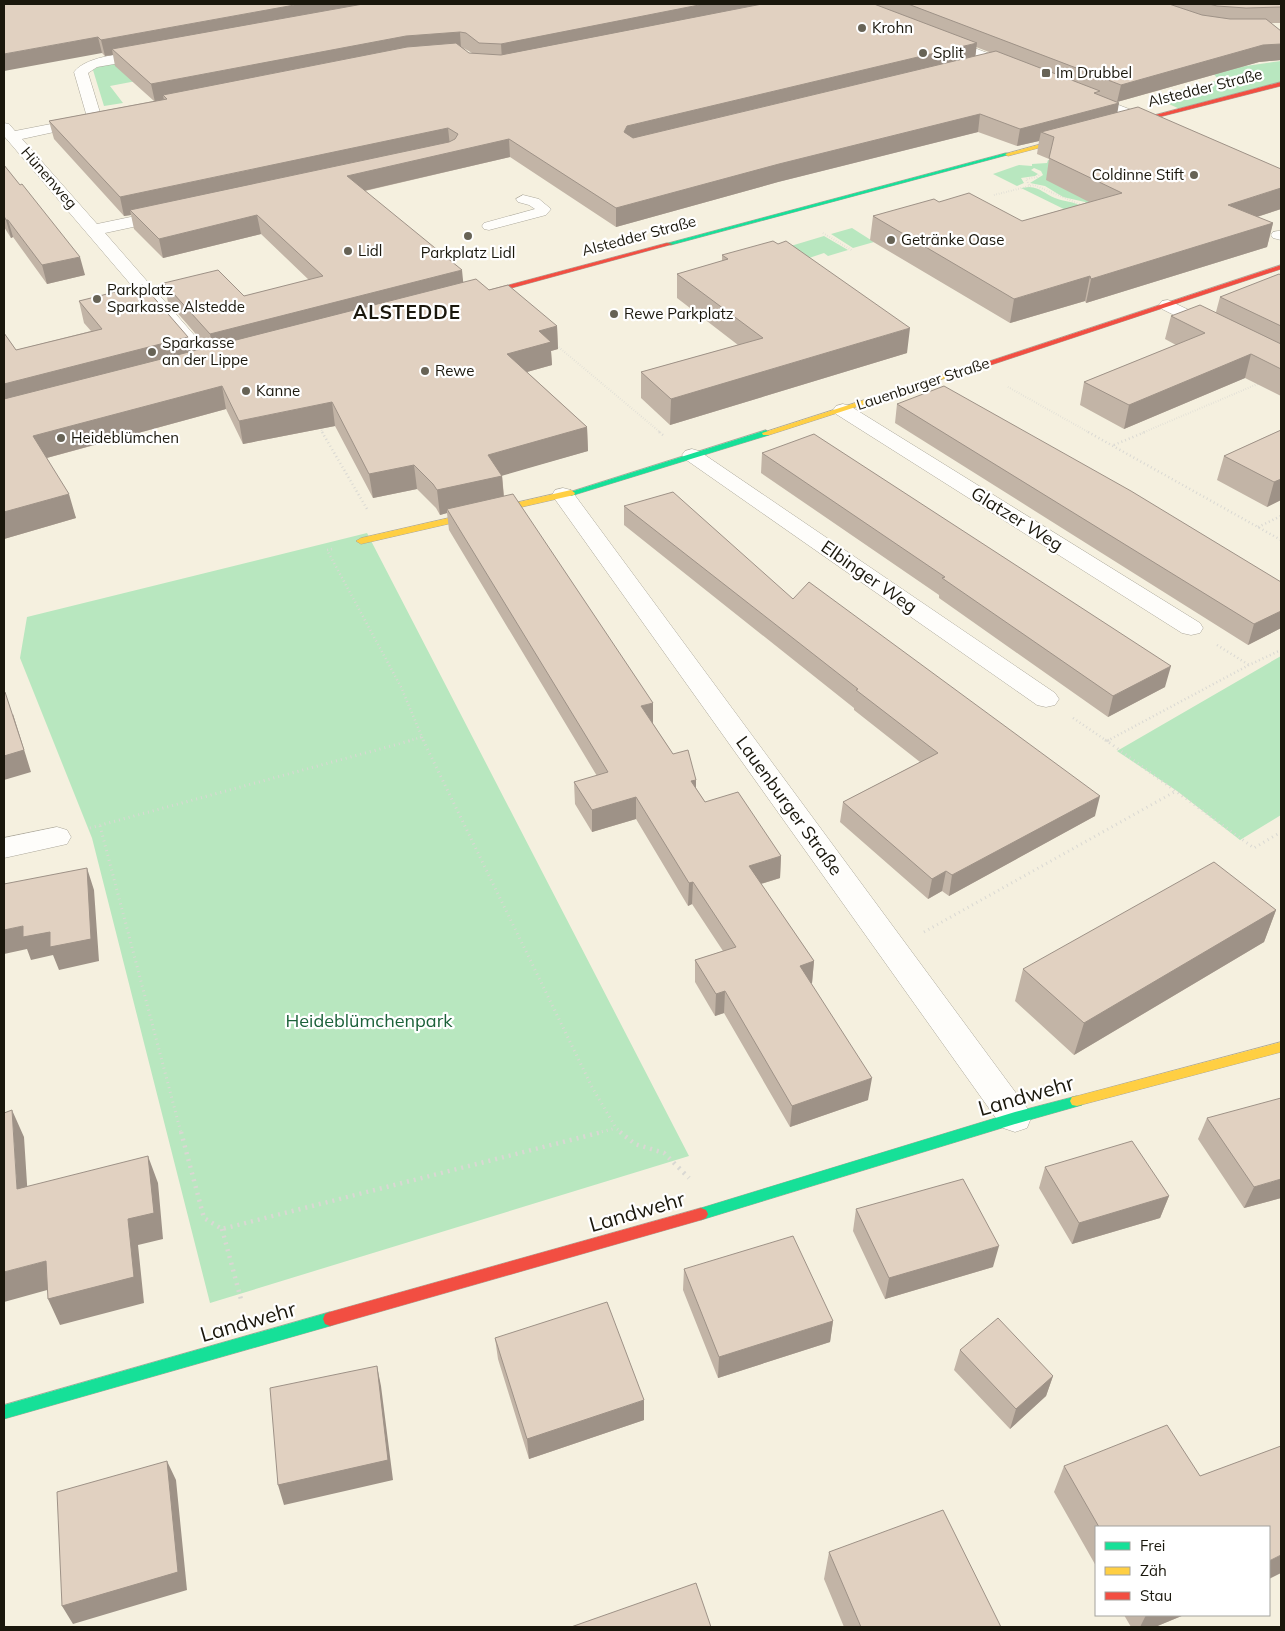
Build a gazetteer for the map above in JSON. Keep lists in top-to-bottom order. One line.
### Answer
{"streets":{"street":["Alstedder Straße","Hünenweg","Lauenburger Straße","Glatzer Weg","Elbinger Weg","Landwehr"]},"crossings":[["Lauenburger Straße","Glatzer Weg"],["Lauenburger Straße","Elbinger Weg"],["Lauenburger Straße","Landwehr"]],"districts":["ALSTEDDE"],"parks":["Heideblümchenpark"],"places":{"other":["Krohn","Split","Coldinne Stift","Parkplatz Lidl","Getränke Oase","Lidl","Parkplatz Sparkasse Alstedde","Rewe Parkplatz","Sparkasse an der Lippe","Rewe","Kanne","Heideblümchen"],"transit":["Im Drubbel"]},"legend":["Frei","Zäh","Stau"]}
